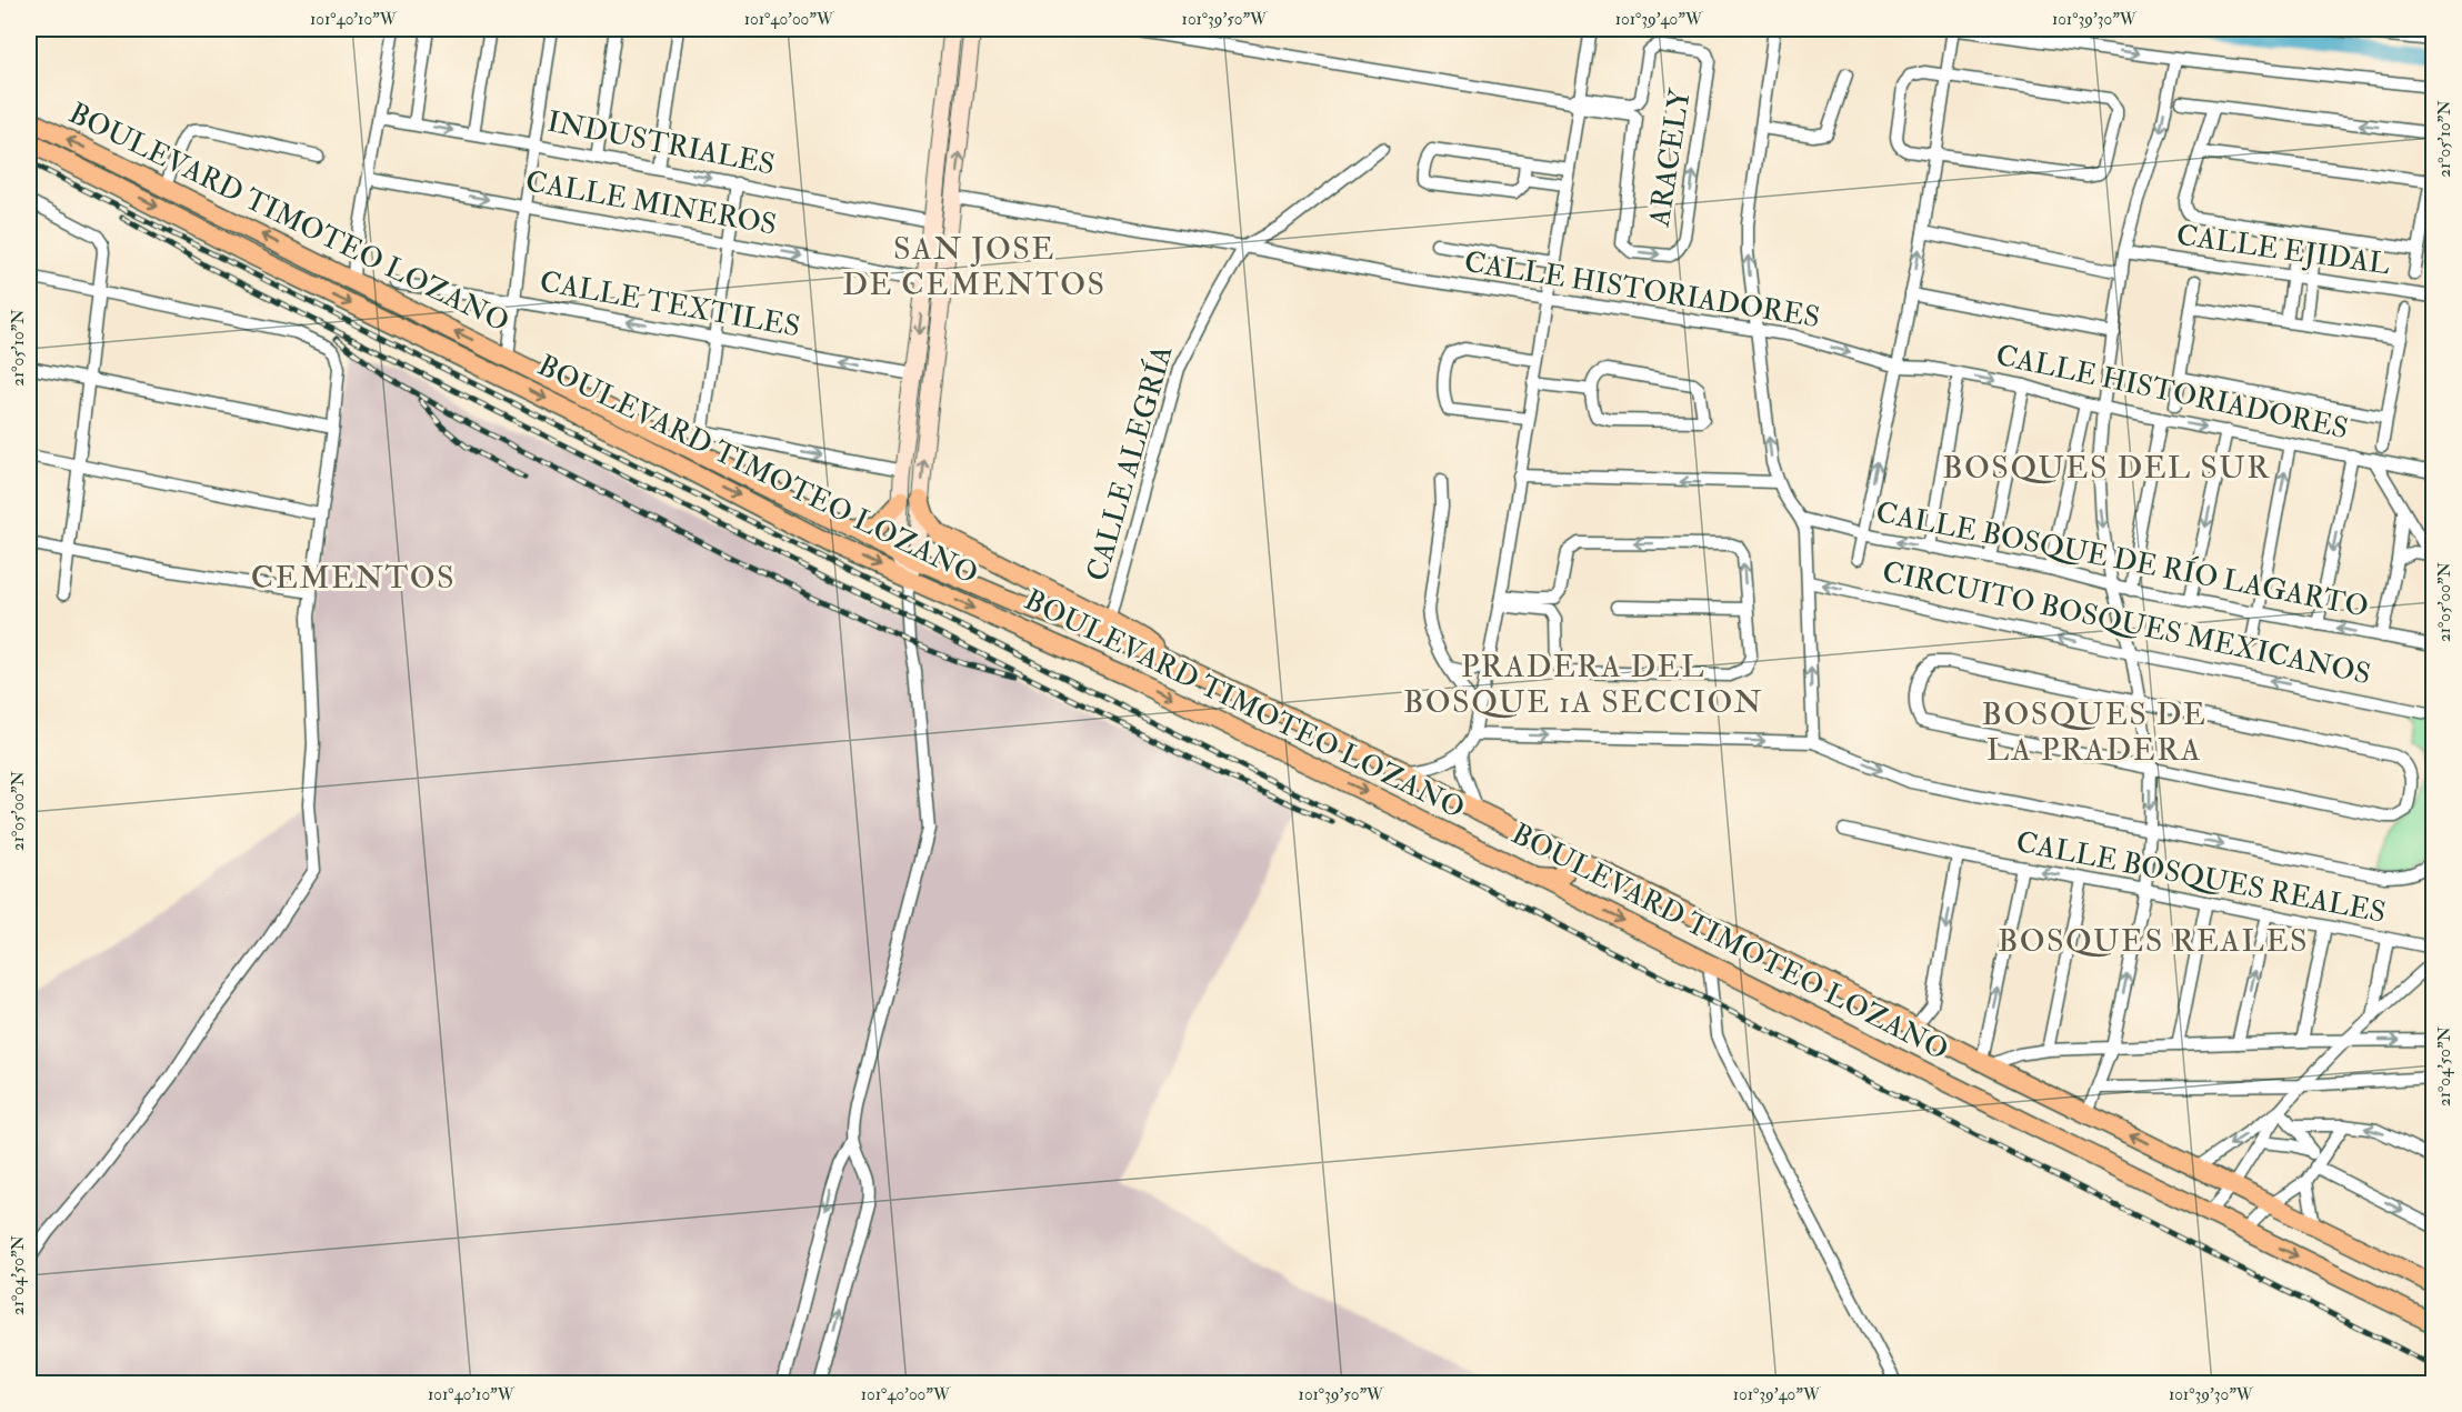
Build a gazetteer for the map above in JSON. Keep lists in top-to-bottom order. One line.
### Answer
{"streets":{"main road":["BOULEVARD TIMOTEO LOZANO"],"street":["INDUSTRIALES","ARACELY","CALLE MINEROS","CALLE EJIDAL","CALLE HISTORIADORES","CALLE TEXTILES","CALLE ALEGRÍA","CALLE BOSQUE DE RÍO LAGARTO","CIRCUITO BOSQUES MEXICANOS","CALLE BOSQUES REALES"]},"crossings":[["BOULEVARD TIMOTEO LOZANO","CALLE ALEGRÍA"],["CALLE HISTORIADORES","CALLE ALEGRÍA"]],"one_way":["CALLE MINEROS","CIRCUITO BOSQUES MEXICANOS"],"districts":["SAN JOSE DE CEMENTOS","BOSQUES DEL SUR","CEMENTOS","PRADERA DEL BOSQUE 1A SECCION","BOSQUES DE LA PRADERA","BOSQUES REALES"],"coordinates":["101°40'10\"W","101°40'00\"W","101°39'50\"W","101°39'40\"W","101°39'30\"W","21°05'10\"N","21°05'00\"N","21°04'50\"N"]}
